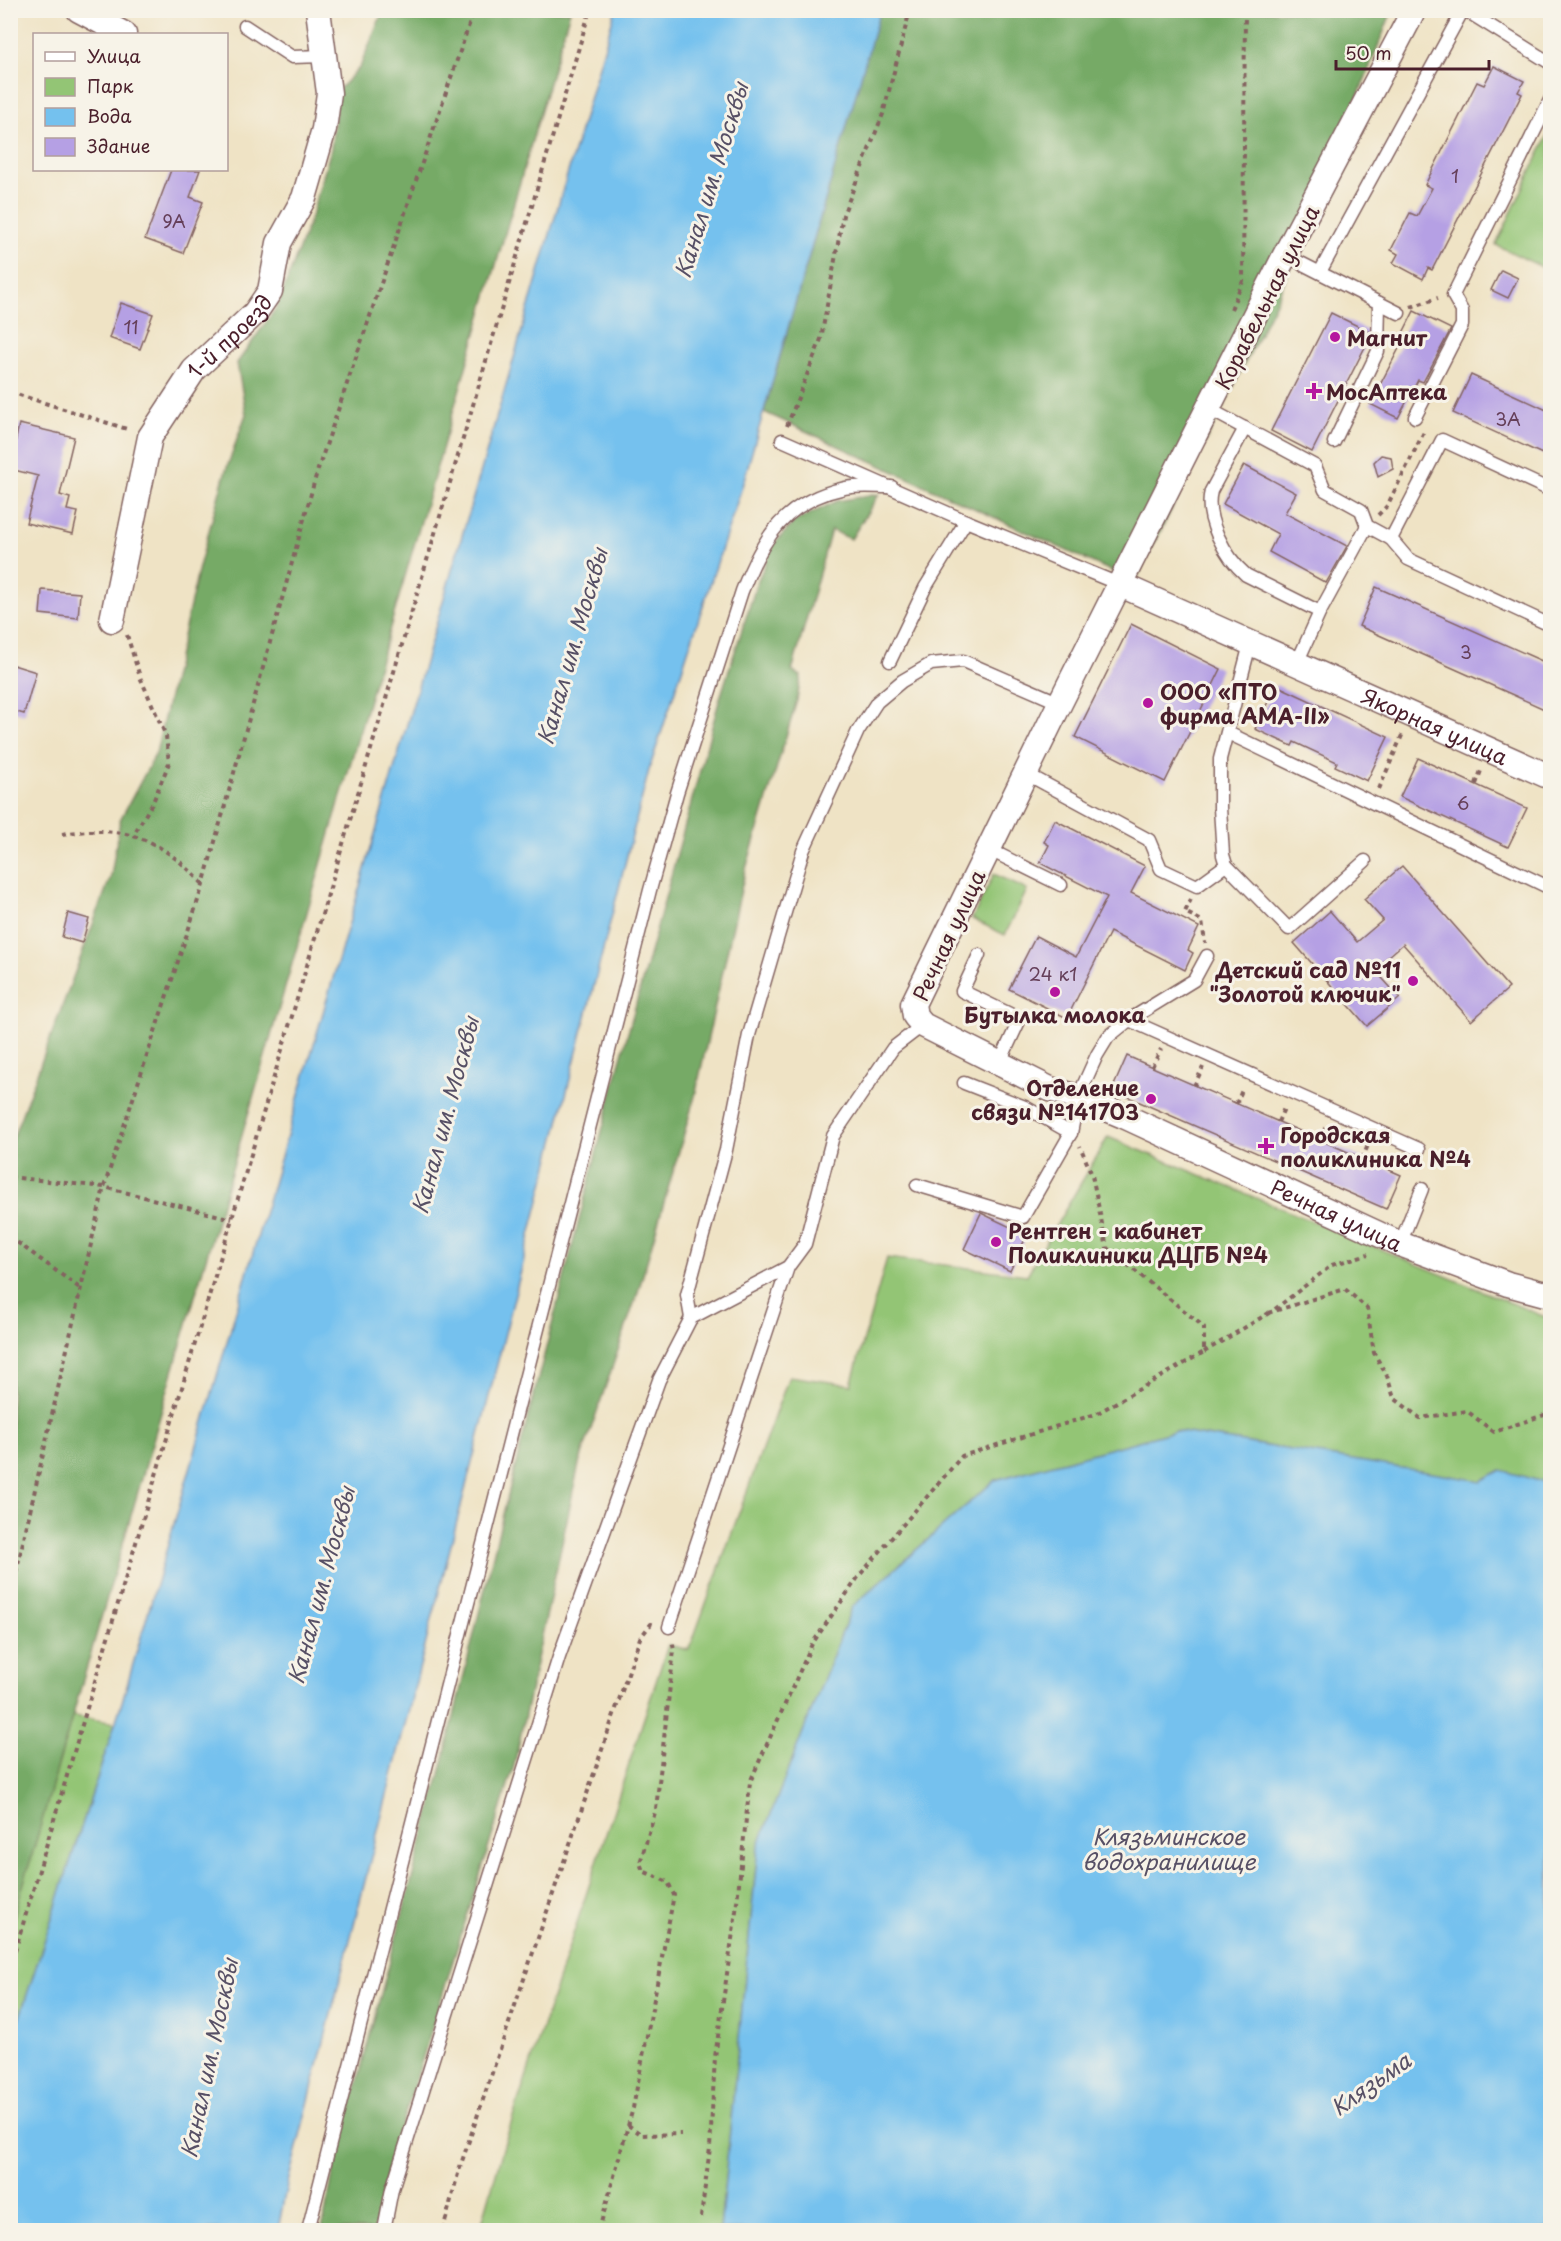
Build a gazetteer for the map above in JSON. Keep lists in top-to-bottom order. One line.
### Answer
{"streets":{"street":["Корабельная улица","1-й проезд","Якорная улица","Речная улица"]},"crossings":[["Корабельная улица","Якорная улица"],["Корабельная улица","Речная улица"],["Якорная улица","Речная улица"]],"water":["Канал им. Москвы","Клязьминское водохранилище","Клязьма"],"places":{"other":["Магнит","ООО «ПТО фирма АМА-II»","Детский сад №11 \"Золотой ключик\"","Бутылка молока","Отделение связи №141703","Рентген - кабинет Поликлиники ДЦГБ №4"],"health":["МосАптека","Городская поликлиника №4"]},"house_numbers":["1","9А","11","3А","3","6","24 к1"],"legend":["Улица","Парк","Вода","Здание"],"scale_bar":"50 m"}
